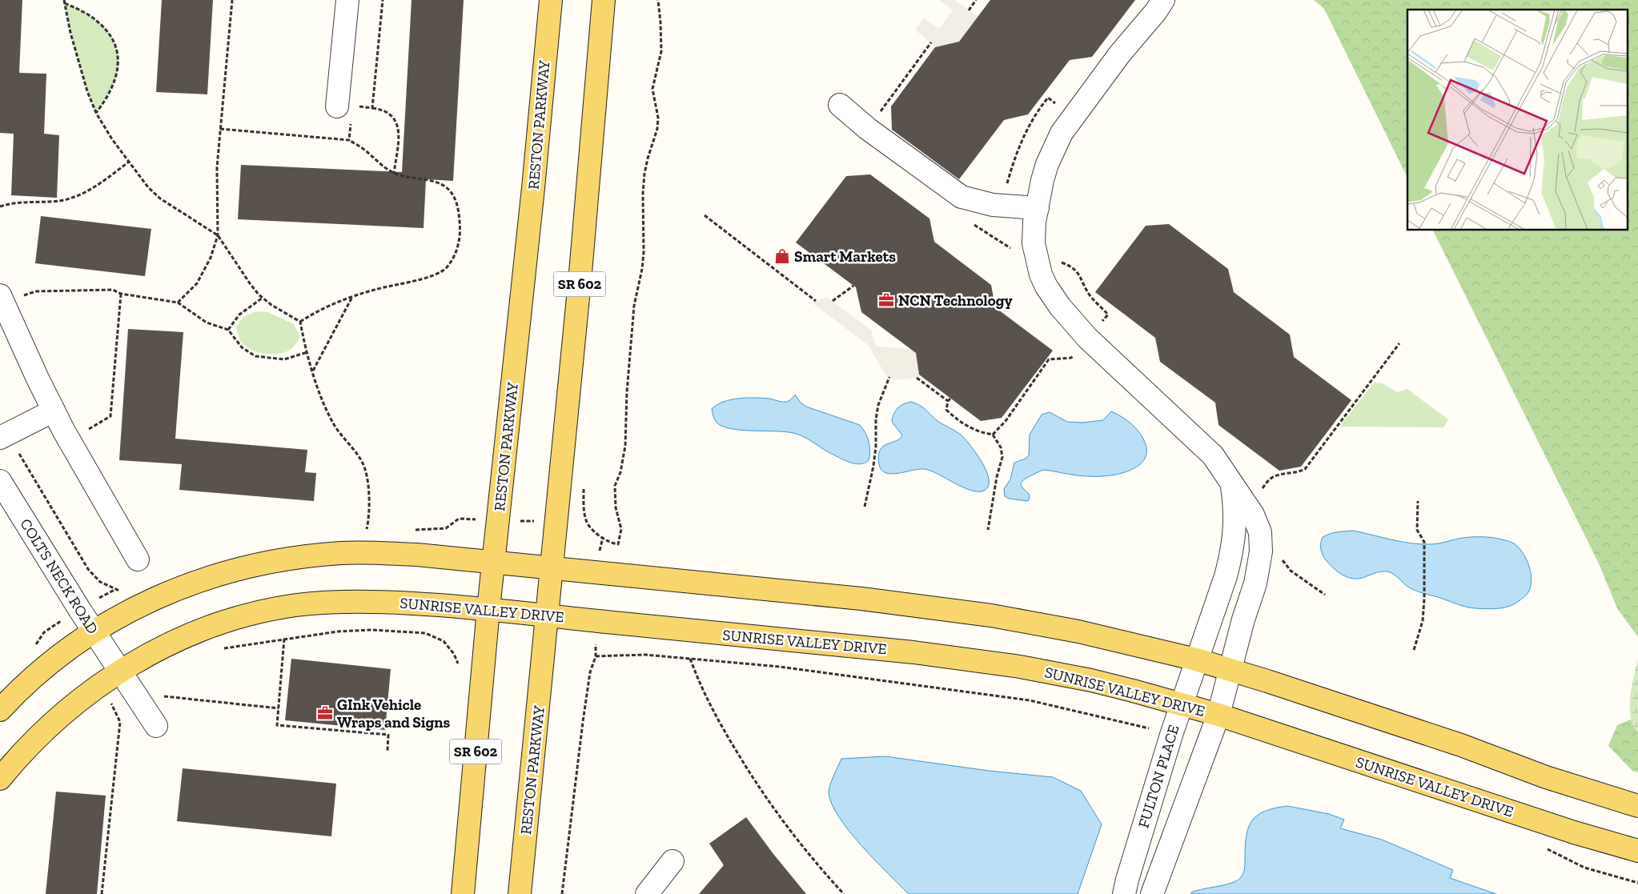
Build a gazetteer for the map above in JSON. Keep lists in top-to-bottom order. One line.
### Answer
{"streets":{"main road":["RESTON PARKWAY","SR 602","SUNRISE VALLEY DRIVE"],"street":["COLTS NECK ROAD","FULTON PLACE"]},"crossings":[["RESTON PARKWAY","SUNRISE VALLEY DRIVE"],["COLTS NECK ROAD","SUNRISE VALLEY DRIVE"],["SUNRISE VALLEY DRIVE","FULTON PLACE"]],"places":{"shop":["Smart Markets"],"office":["NCN Technology","GInk Vehicle Wraps and Signs"]}}
